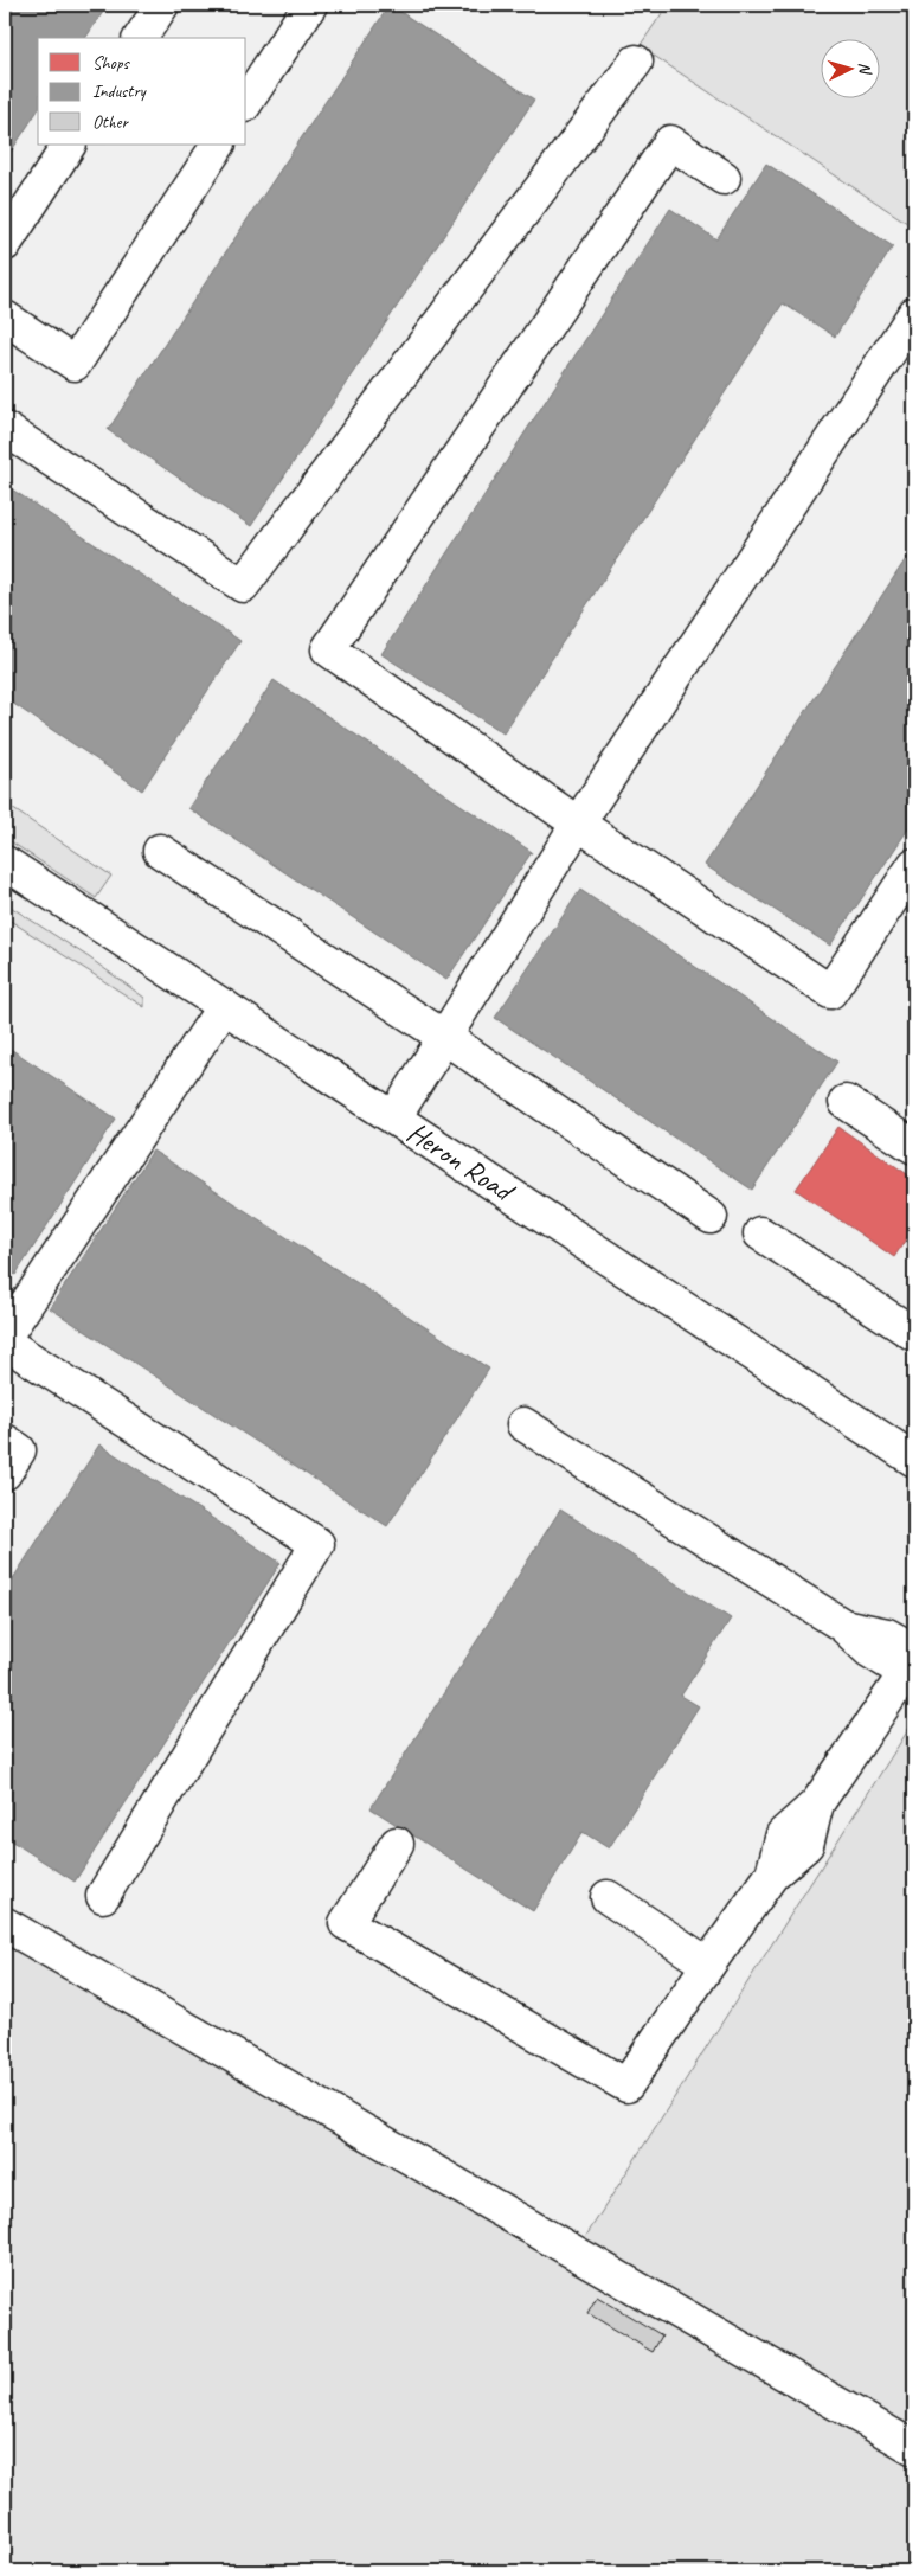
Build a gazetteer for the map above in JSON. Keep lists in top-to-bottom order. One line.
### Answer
{"streets":{"street":["Heron Road"]},"legend":["Shops","Industry","Other"],"north":"right"}
